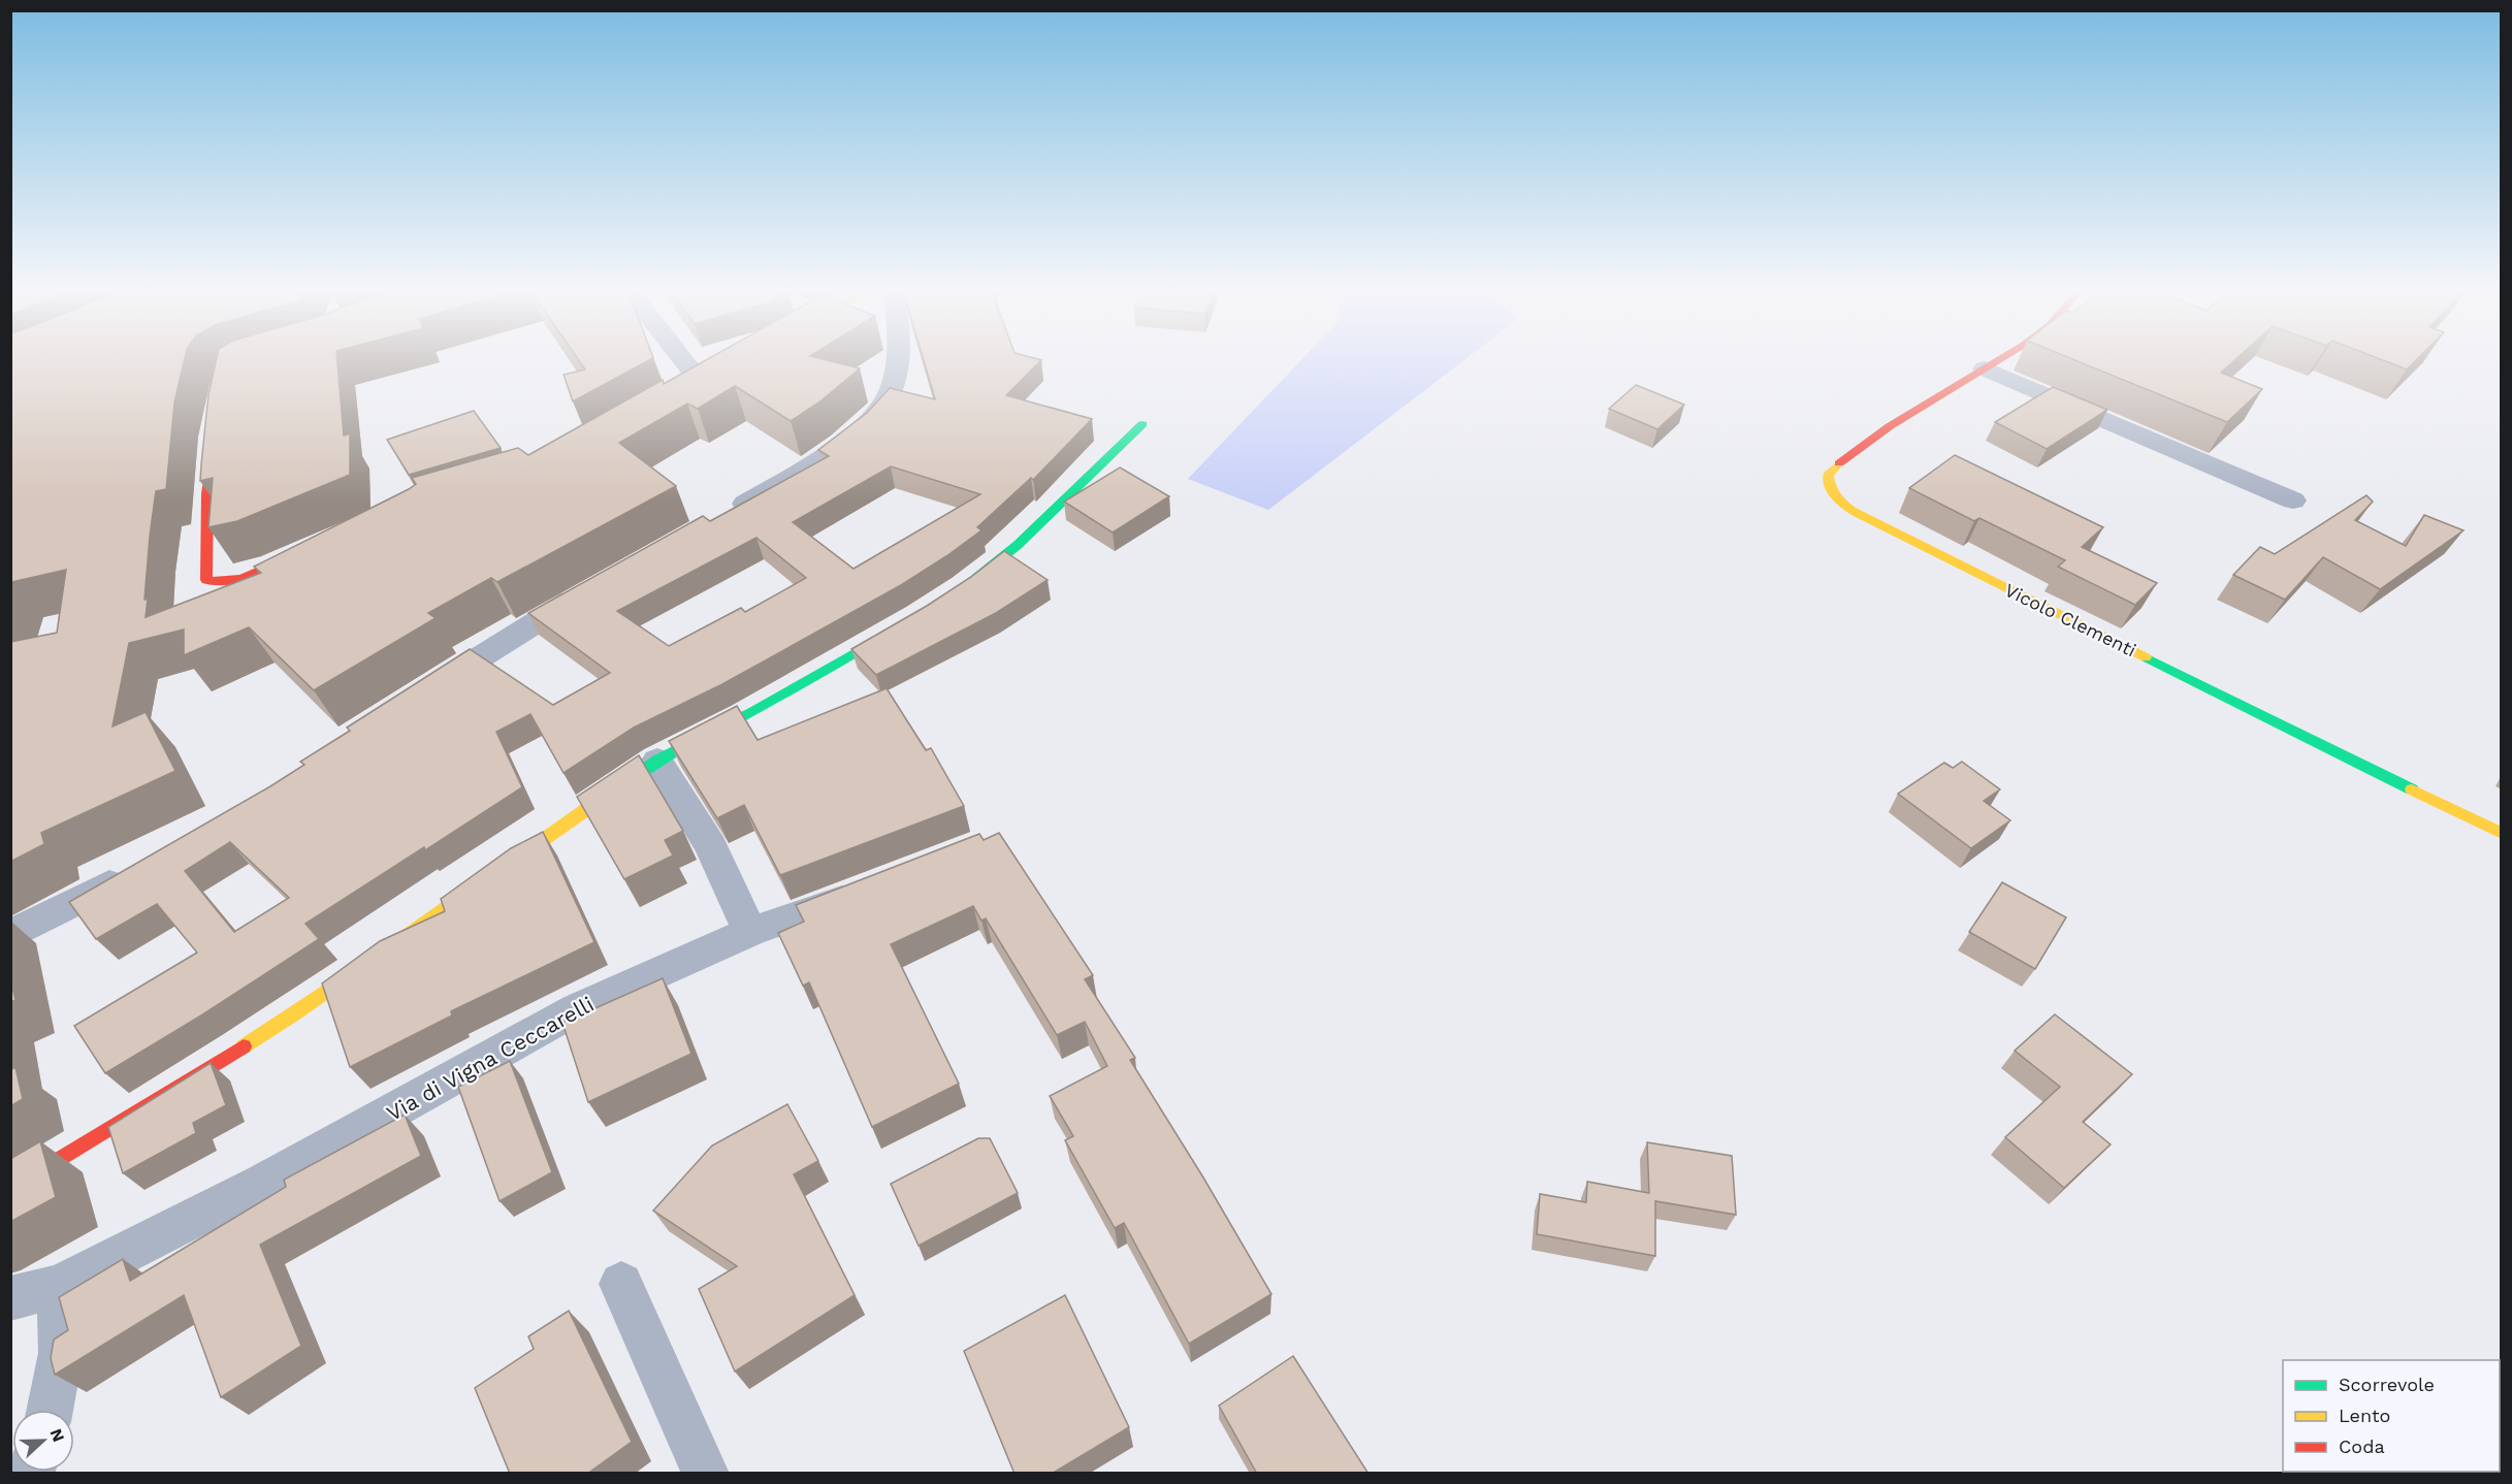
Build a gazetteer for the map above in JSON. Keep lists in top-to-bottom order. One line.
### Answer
{"streets":{"street":["Vicolo Clementi","Via di Vigna Ceccarelli"]},"legend":["Scorrevole","Lento","Coda"],"north":"right"}
